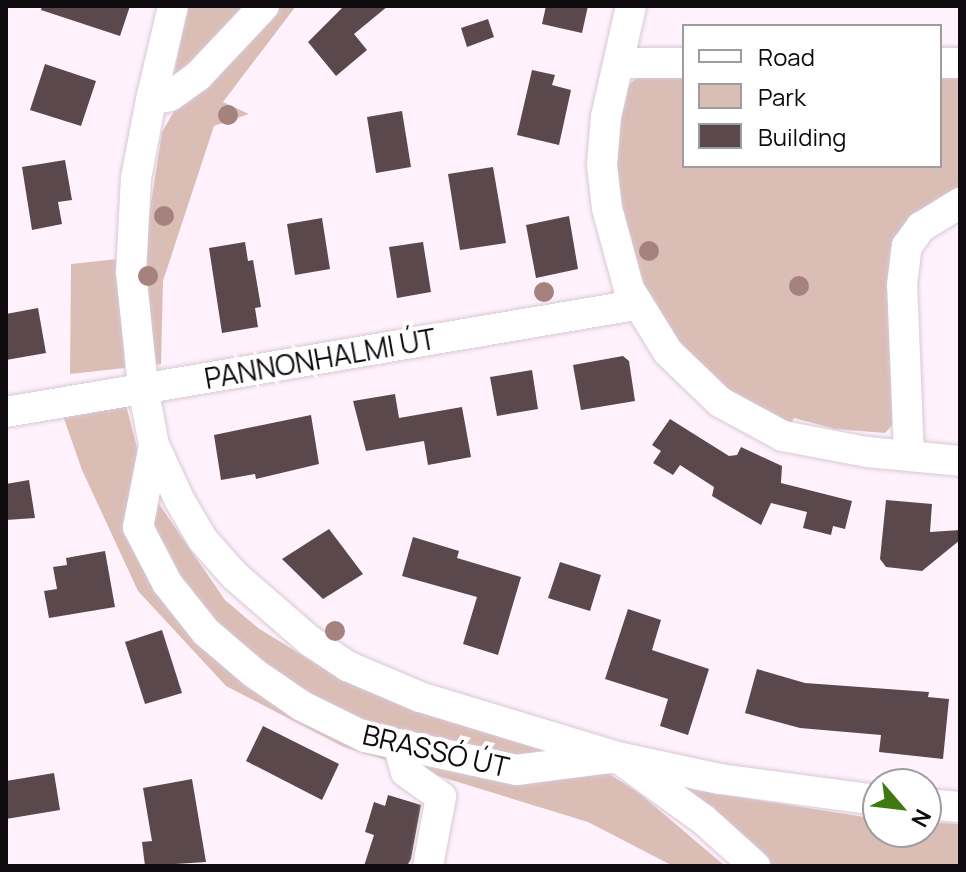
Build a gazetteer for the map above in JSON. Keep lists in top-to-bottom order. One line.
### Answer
{"streets":{"street":["PANNONHALMI ÚT","BRASSÓ ÚT"]},"crossings":[["PANNONHALMI ÚT","BRASSÓ ÚT"]],"legend":["Road","Park","Building"],"north":"bottom right"}
